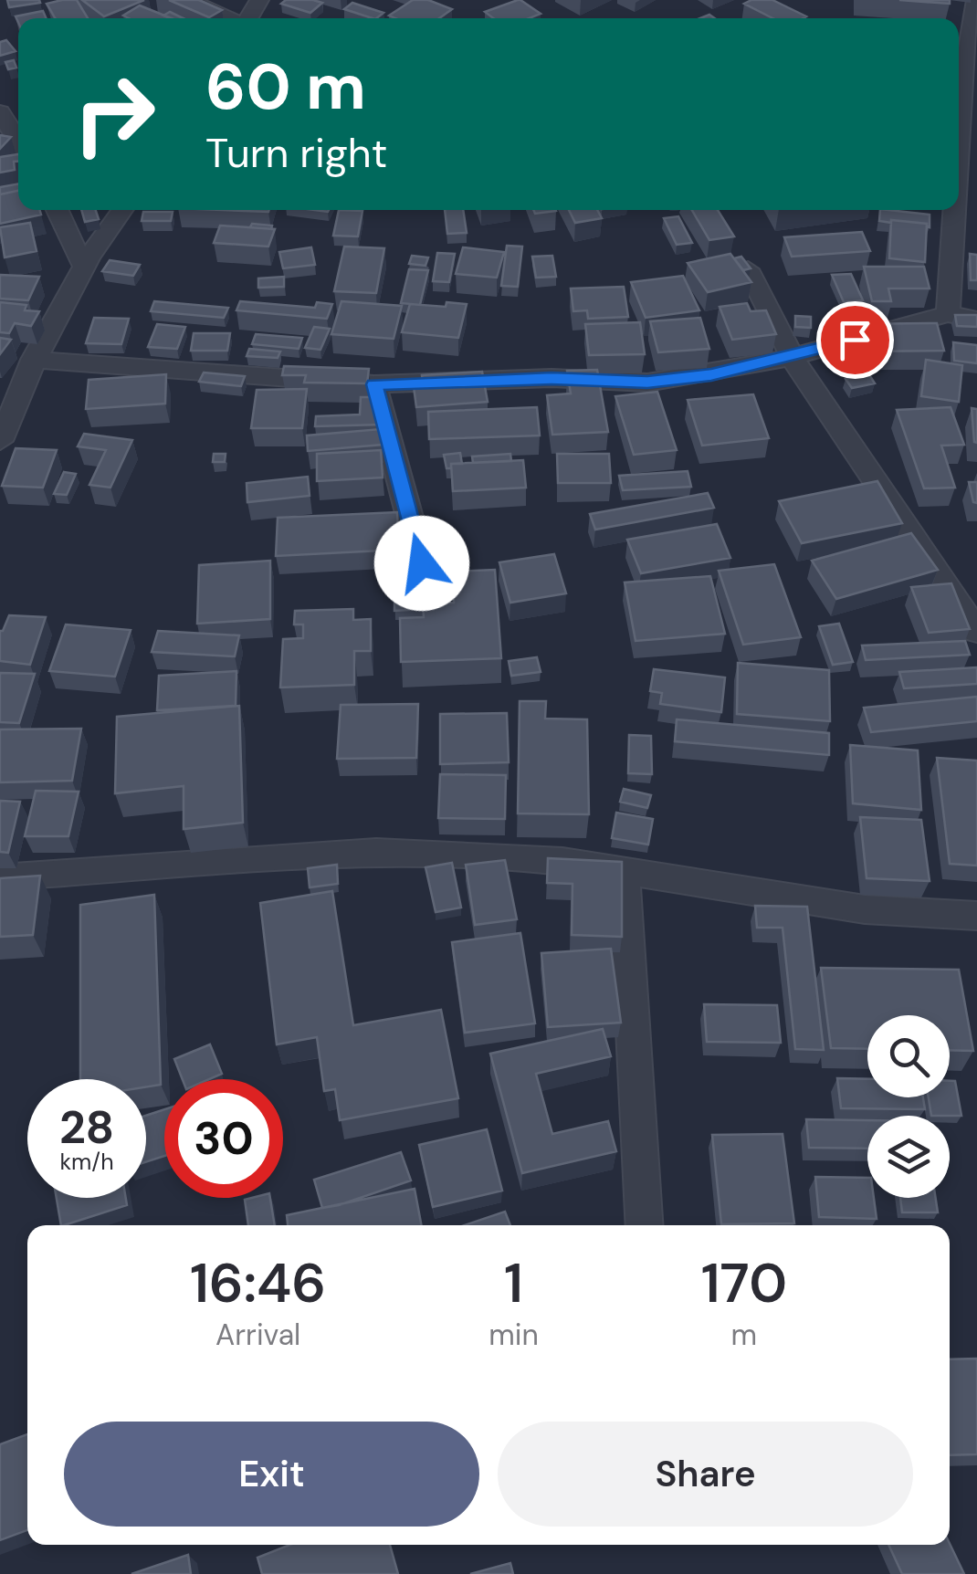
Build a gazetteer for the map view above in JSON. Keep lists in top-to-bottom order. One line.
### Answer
{"page":{"turn":["60 m","Turn right"],"speed":"28 km/h","limit":"30","eta":["16:46","Arrival","1","min","170","m"],"buttons":["Exit","Share"]}}
